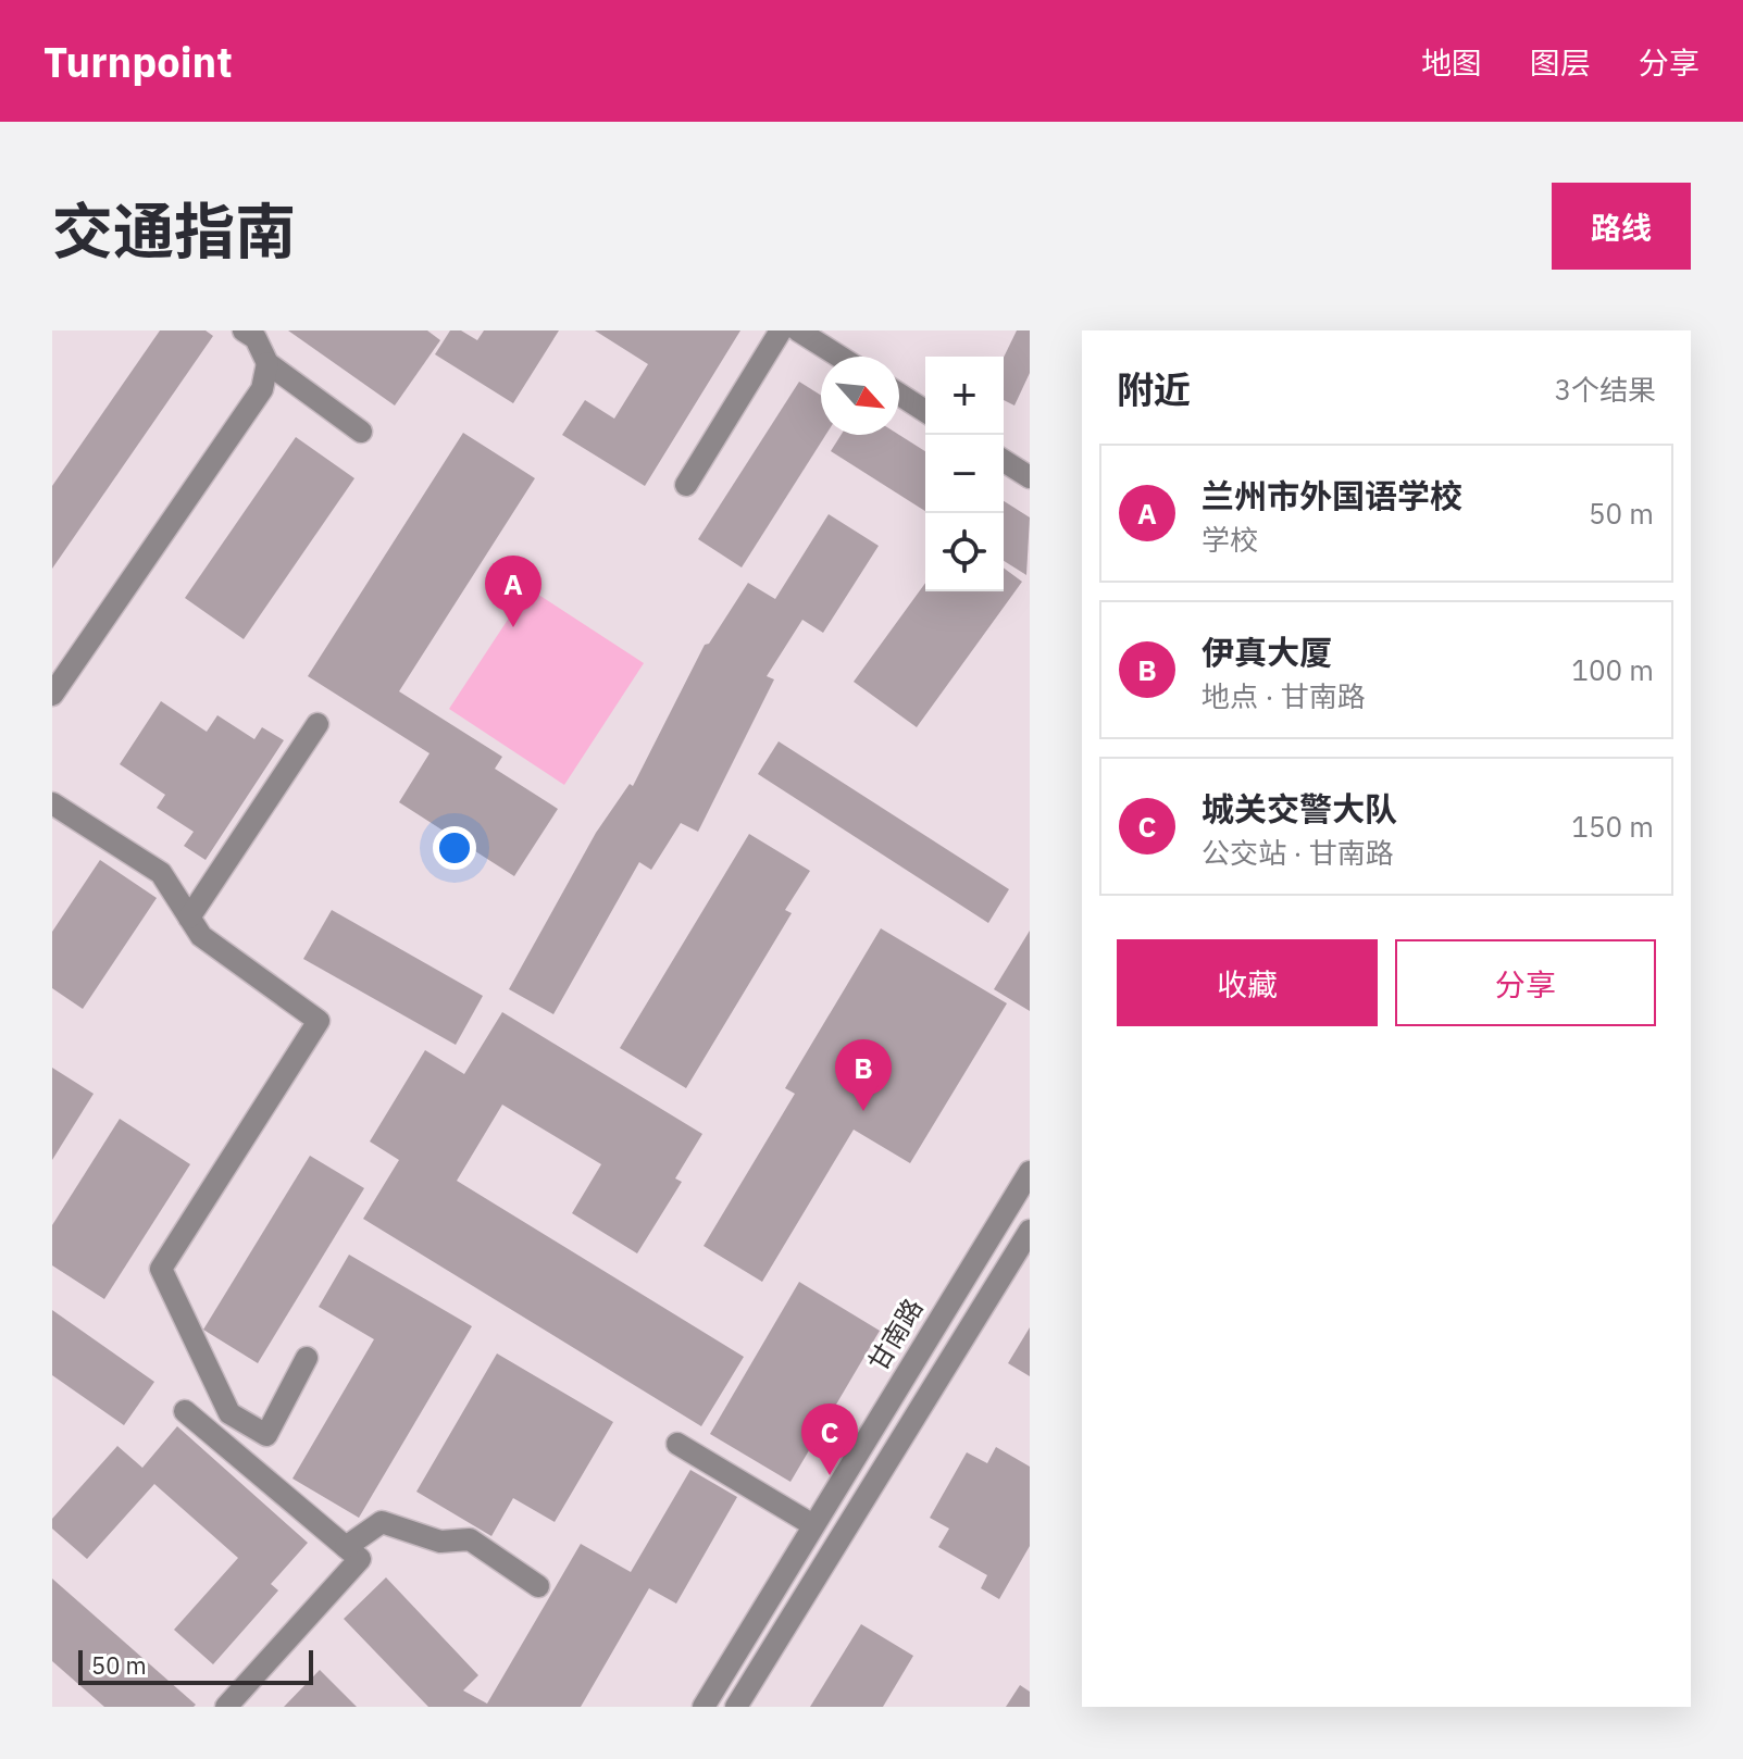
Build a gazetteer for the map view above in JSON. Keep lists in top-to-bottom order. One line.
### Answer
{"streets":{"street":["甘南路"]},"scale_bar":"50 m","north":"bottom right","page":{"header":"Turnpoint","nav":["地图","图层","分享"],"title":"交通指南","buttons":["路线",["收藏","分享"]],"heading":["附近","3个结果"],"map_buttons":["+","−"],"list":[{"mark":"A","name":"兰州市外国语学校","note":"学校","value":"50 m"},{"mark":"B","name":"伊真大厦","note":"地点 · 甘南路","value":"100 m"},{"mark":"C","name":"城关交警大队","note":"公交站 · 甘南路","value":"150 m"}],"pins":["A","B","C"],"scale":"50 m"}}
